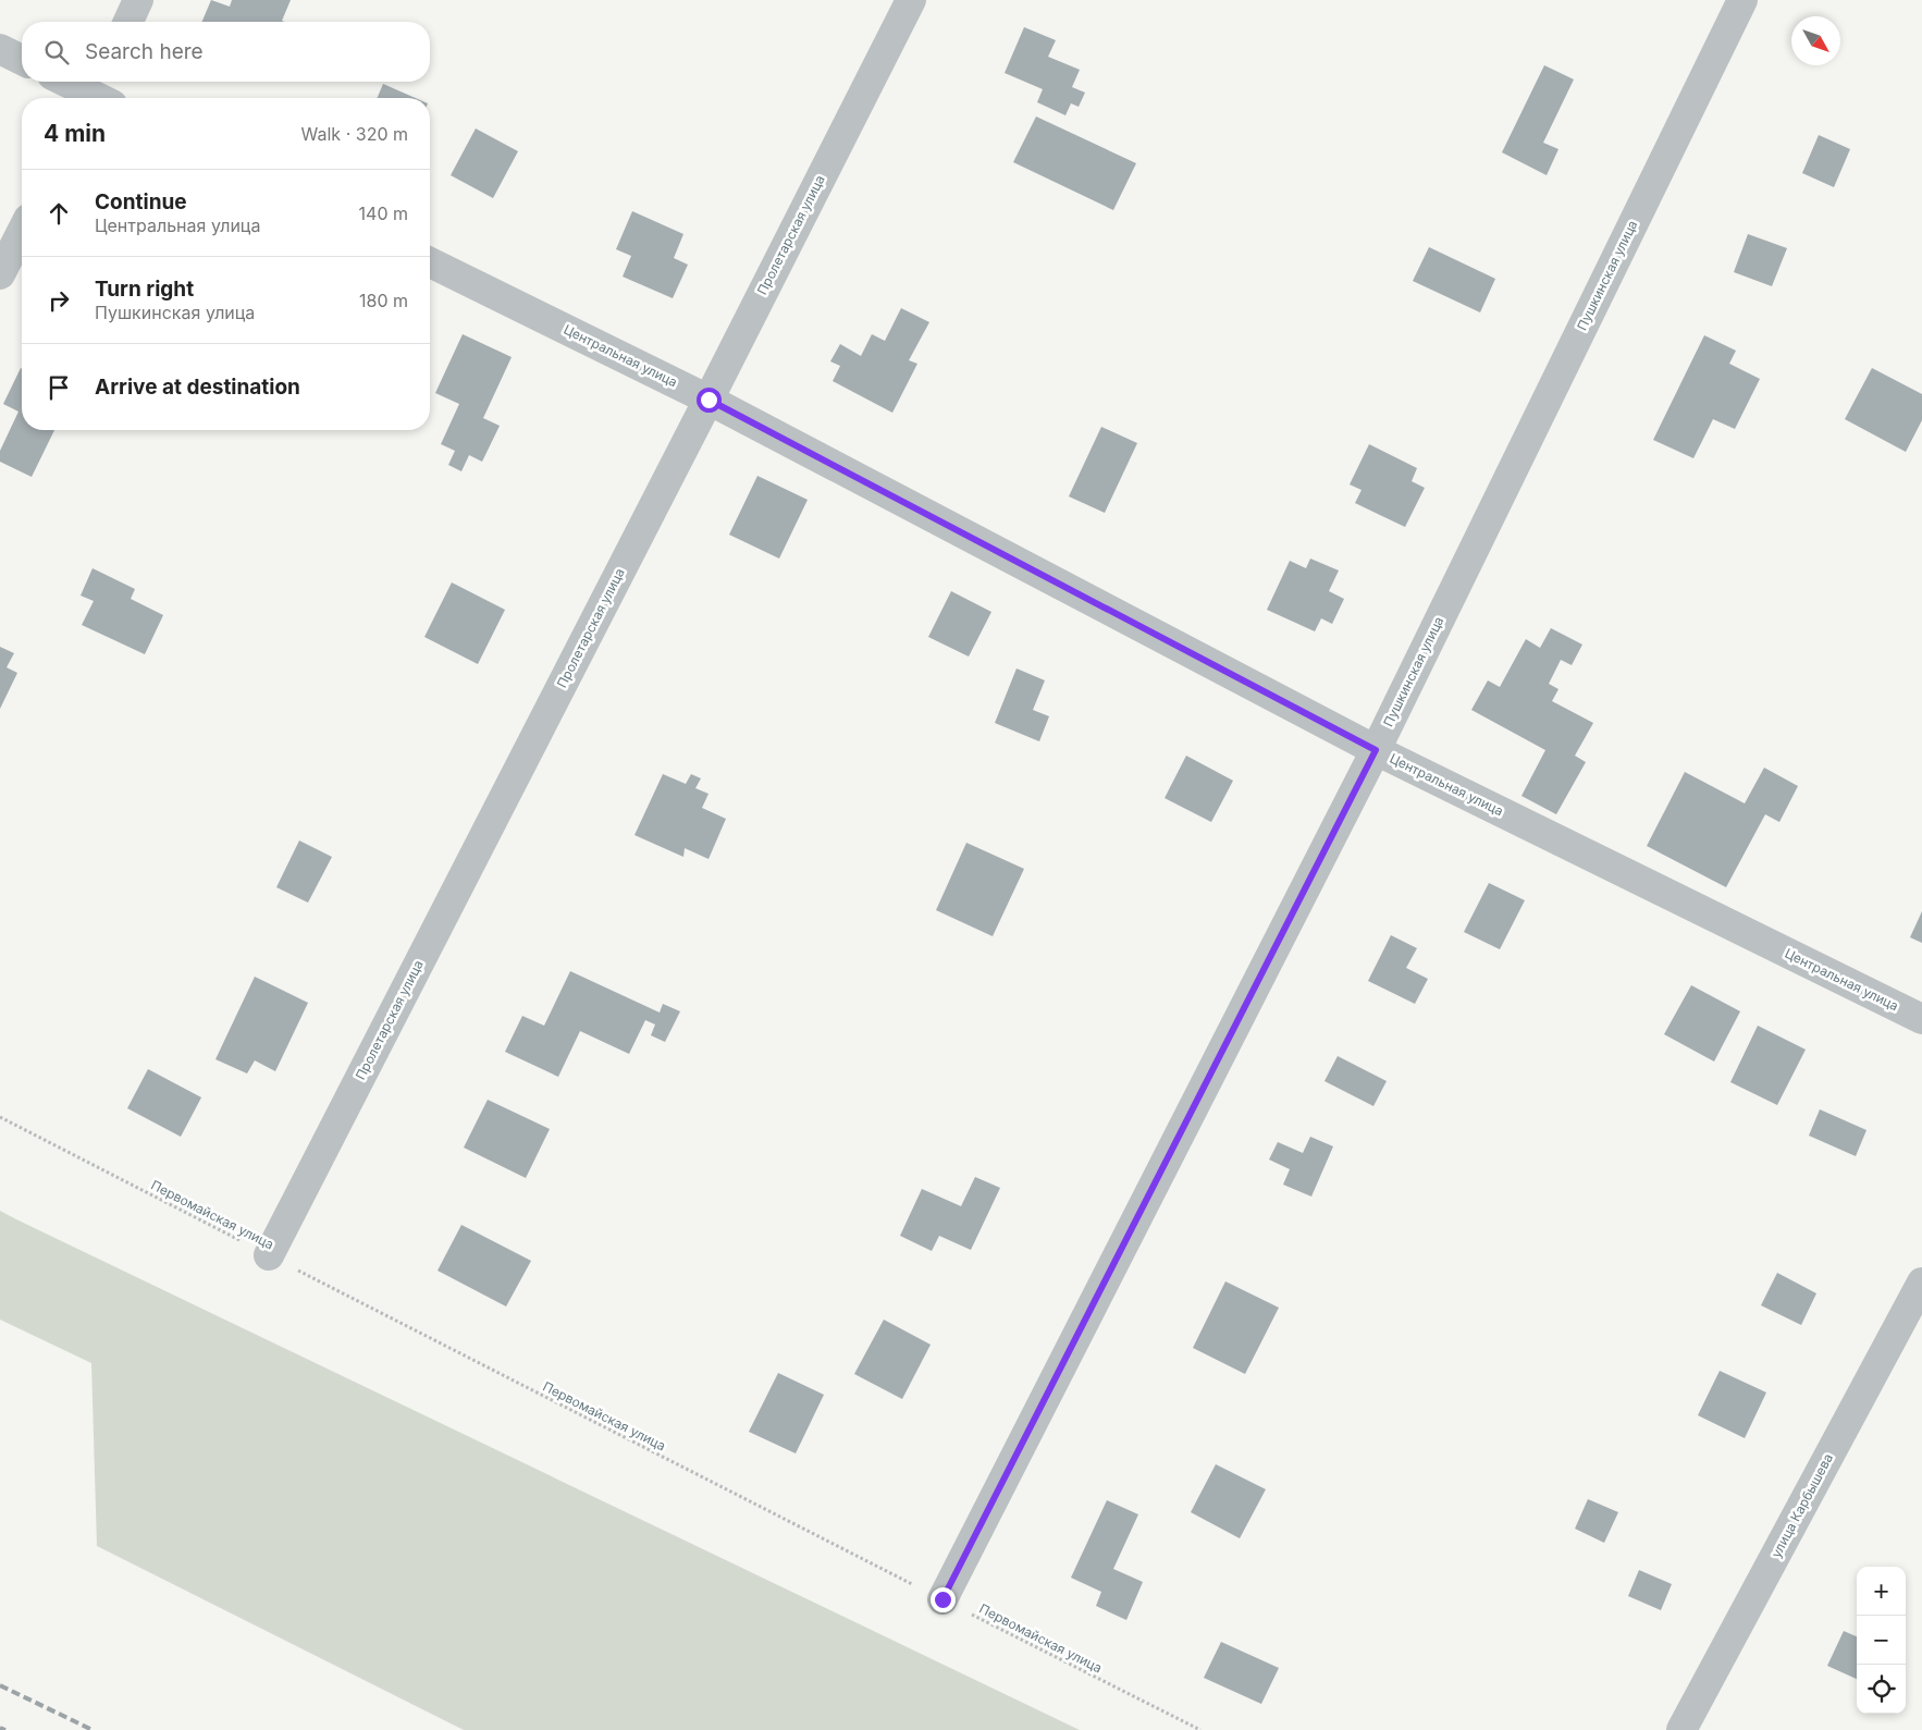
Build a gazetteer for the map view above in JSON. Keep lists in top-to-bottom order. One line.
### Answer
{"streets":{"street":["Пролетарская улица","Пушкинская улица","Центральная улица","улица Карбышева"],"path":["Первомайская улица"]},"crossings":[["Пролетарская улица","Центральная улица"],["Пролетарская улица","Первомайская улица"],["Пушкинская улица","Центральная улица"],["Пушкинская улица","Первомайская улица"]],"north":"bottom right","page":{"search":"Search here","heading":["4 min","Walk · 320 m"],"list":[["Continue","Центральная улица","140 m"],["Turn right","Пушкинская улица","180 m"],"Arrive at destination"],"map_buttons":["+","−"]}}
